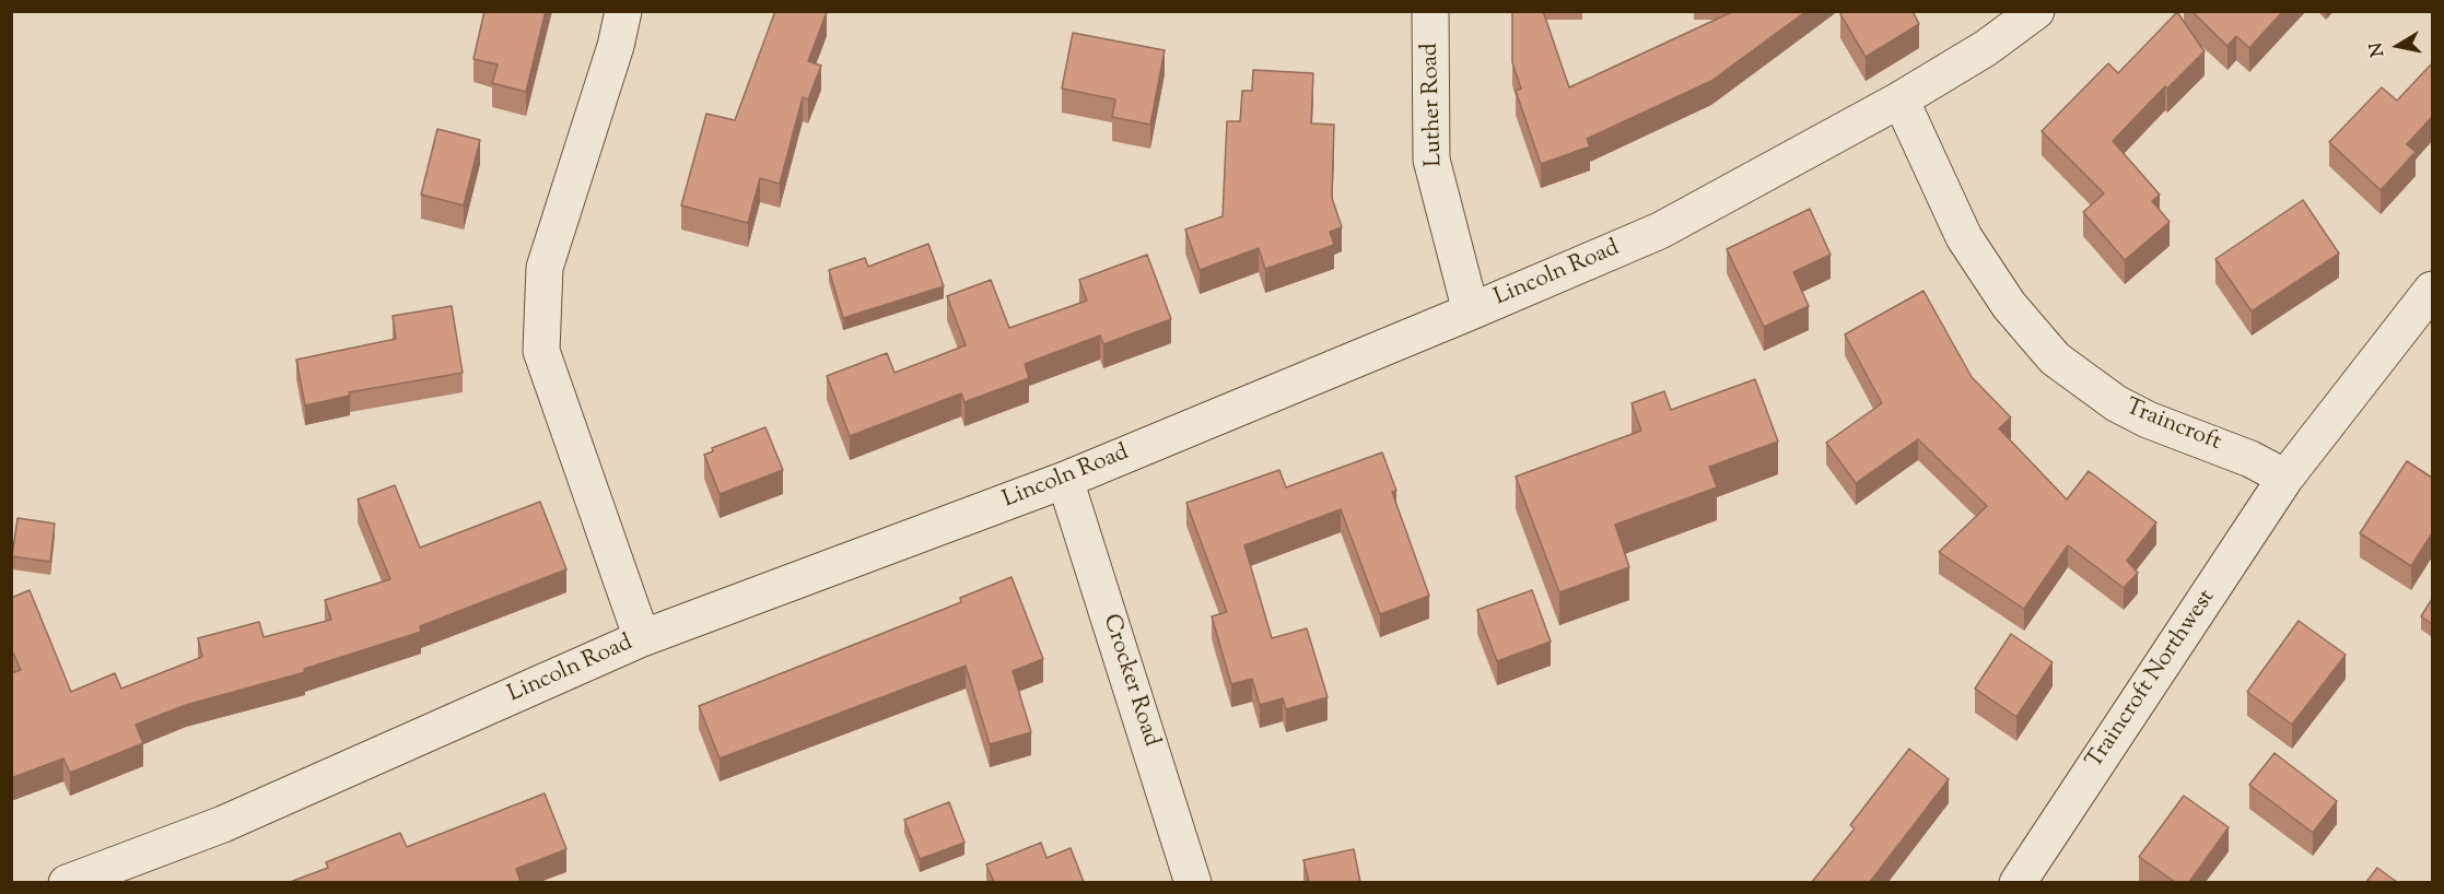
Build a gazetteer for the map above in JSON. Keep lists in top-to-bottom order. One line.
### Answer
{"streets":{"street":["Luther Road","Lincoln Road","Traincroft","Traincroft Northwest","Crocker Road"]},"crossings":[["Luther Road","Lincoln Road"],["Lincoln Road","Traincroft"],["Lincoln Road","Crocker Road"],["Traincroft","Traincroft Northwest"]],"north":"left"}
